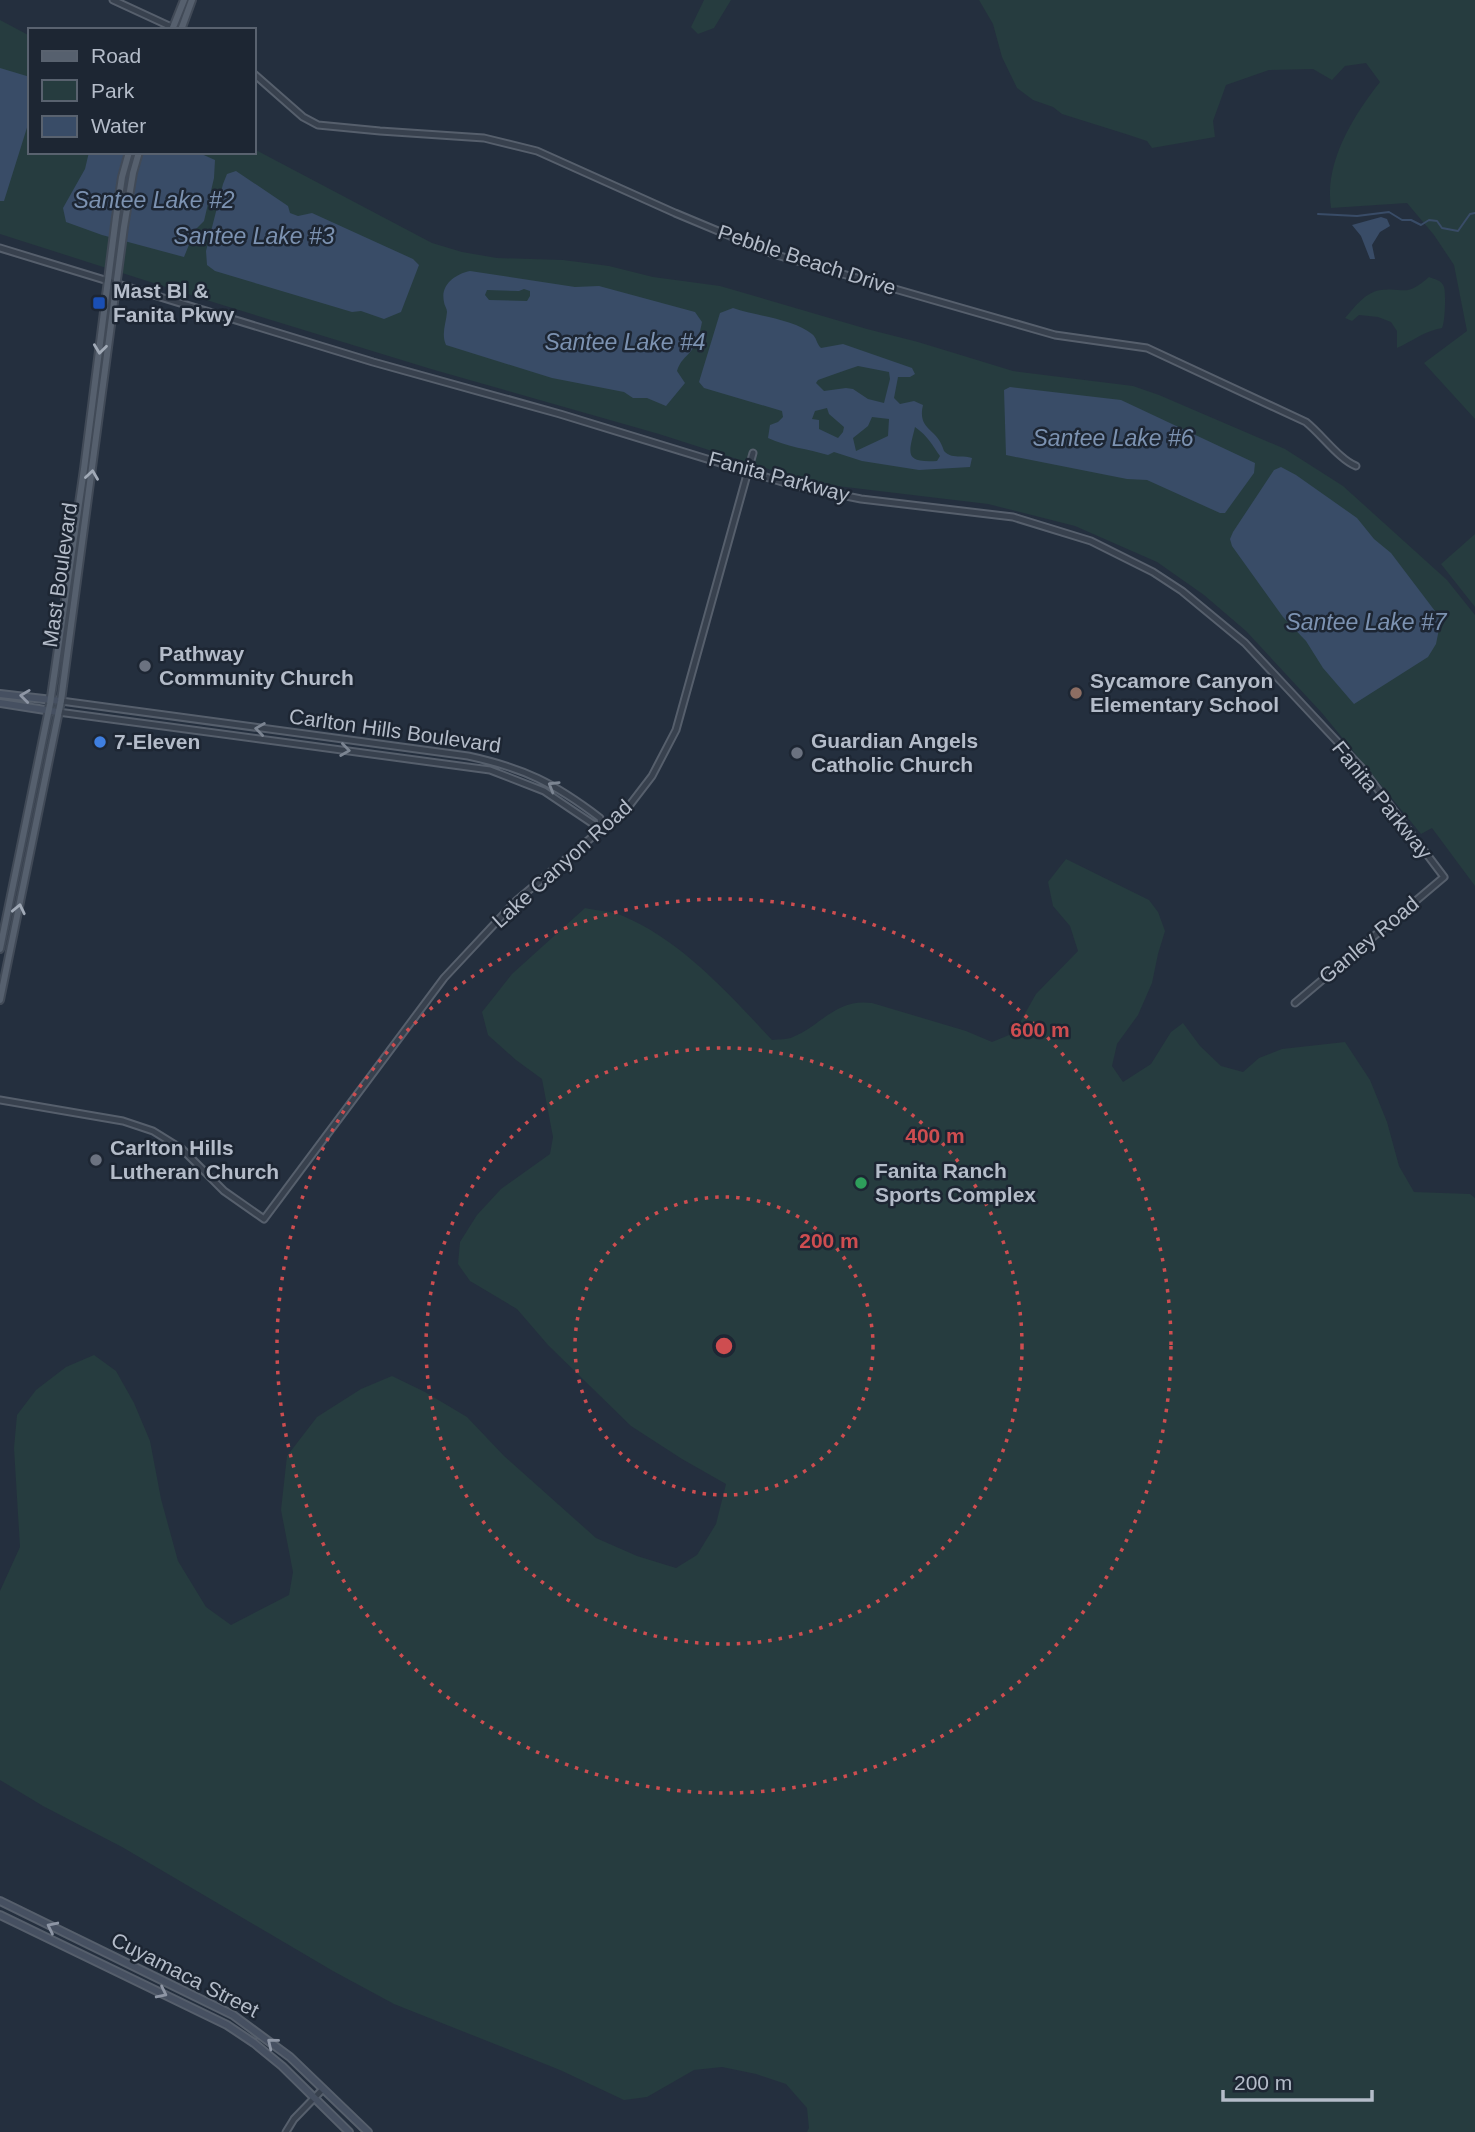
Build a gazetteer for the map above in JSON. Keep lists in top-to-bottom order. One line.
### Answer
{"streets":{"main road":["Mast Boulevard","Carlton Hills Boulevard","Cuyamaca Street"],"street":["Pebble Beach Drive","Fanita Parkway","Lake Canyon Road","Ganley Road"]},"crossings":[["Fanita Parkway","Mast Boulevard"],["Fanita Parkway","Lake Canyon Road"],["Fanita Parkway","Ganley Road"],["Mast Boulevard","Carlton Hills Boulevard"],["Carlton Hills Boulevard","Lake Canyon Road"]],"water":["Santee Lake #2","Santee Lake #3","Santee Lake #4","Santee Lake #6","Santee Lake #7"],"places":{"transit":["Mast Bl & Fanita Pkwy"],"other":["Pathway Community Church","Sycamore Canyon Elementary School","7-Eleven","Guardian Angels Catholic Church","Carlton Hills Lutheran Church","Fanita Ranch Sports Complex"]},"legend":["Road","Park","Water"],"scale_bar":"200 m","rings":["600 m","400 m","200 m"]}
